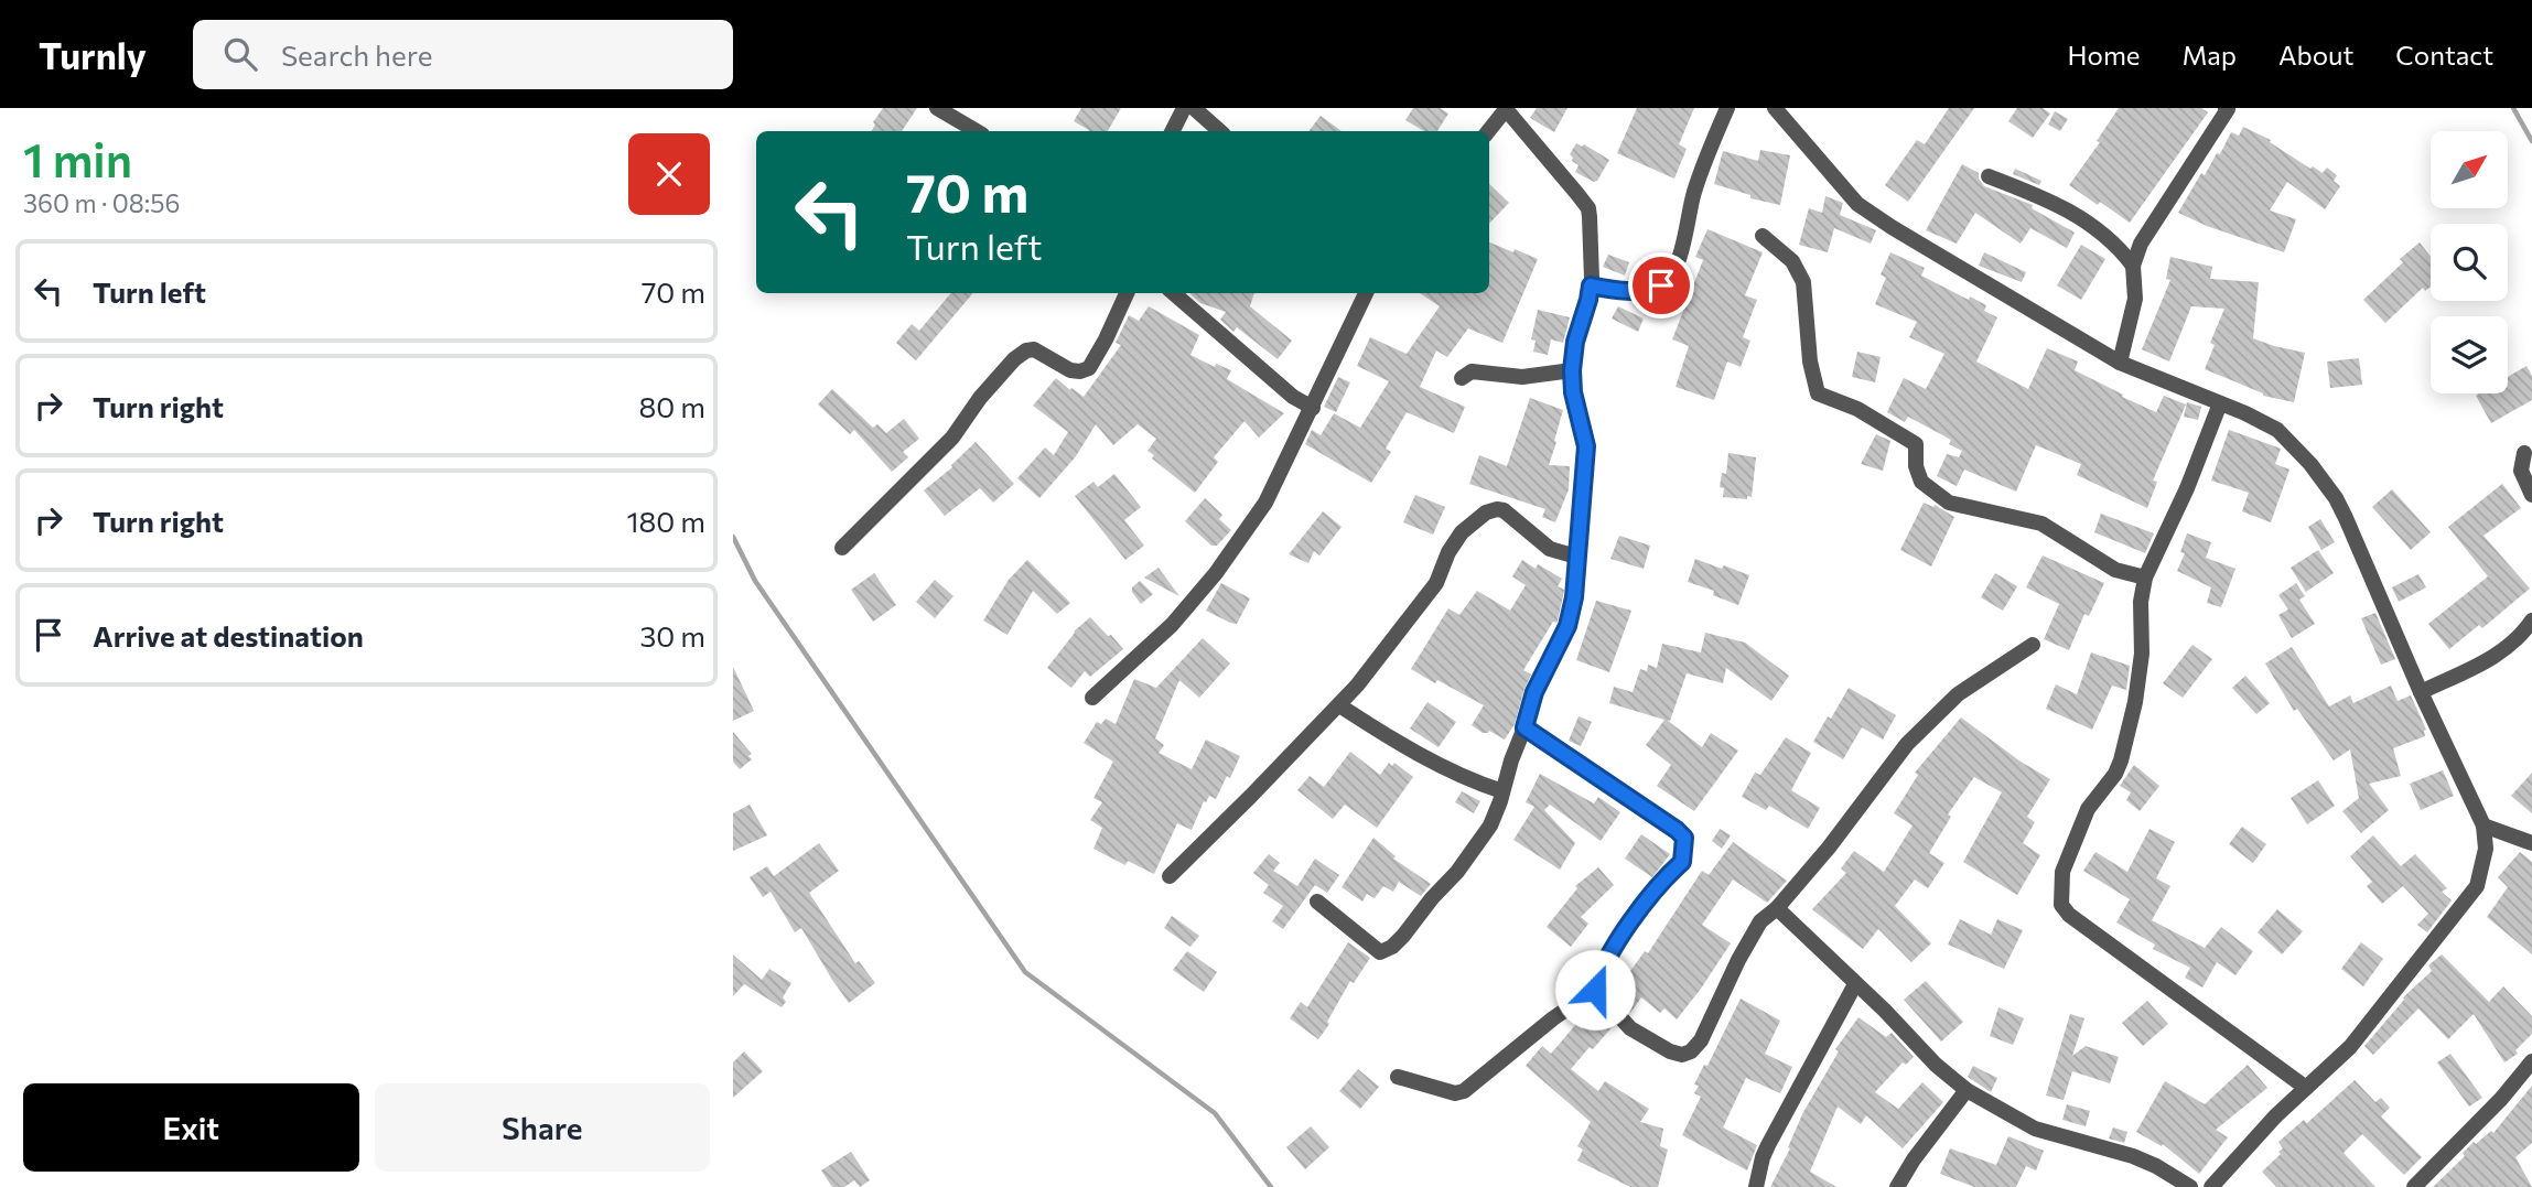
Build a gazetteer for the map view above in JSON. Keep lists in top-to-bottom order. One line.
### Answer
{"north":"top right","page":{"header":"Turnly","search":"Search here","nav":["Home","Map","About","Contact"],"heading":["1 min","360 m · 08:56"],"turn":["70 m","Turn left"],"list":[{"name":"Turn left","value":"70 m"},{"name":"Turn right","value":"80 m"},{"name":"Turn right","value":"180 m"},{"name":"Arrive at destination","value":"30 m"}],"buttons":["Exit","Share"]}}
